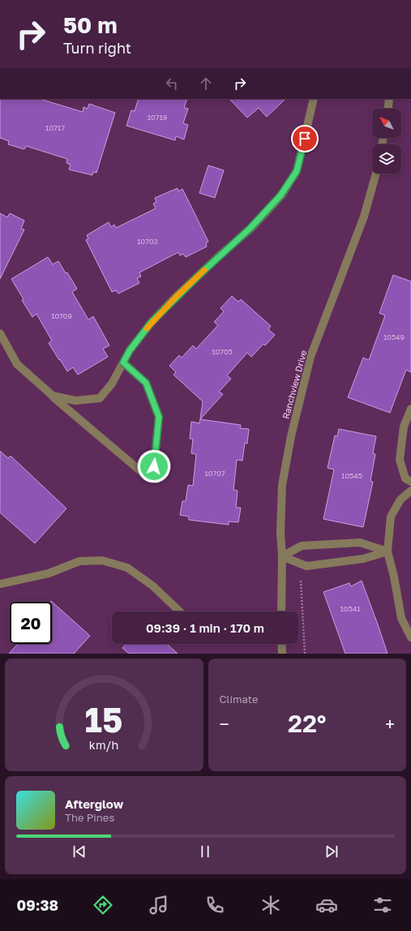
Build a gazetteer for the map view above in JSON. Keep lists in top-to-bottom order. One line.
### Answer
{"streets":{"street":["Ranchview Drive"]},"house_numbers":["10719","10717","10703","10709","10549","10705","10707","10545","10541"],"north":"top left","page":{"turn":["50 m","Turn right"],"limit":"20","trip":"09:39 · 1 min · 170 m","tile":"Climate","heat":["−","22°","+"],"song":["Afterglow","The Pines"],"tabs":"09:38","gauge":["15","km/h"]}}
